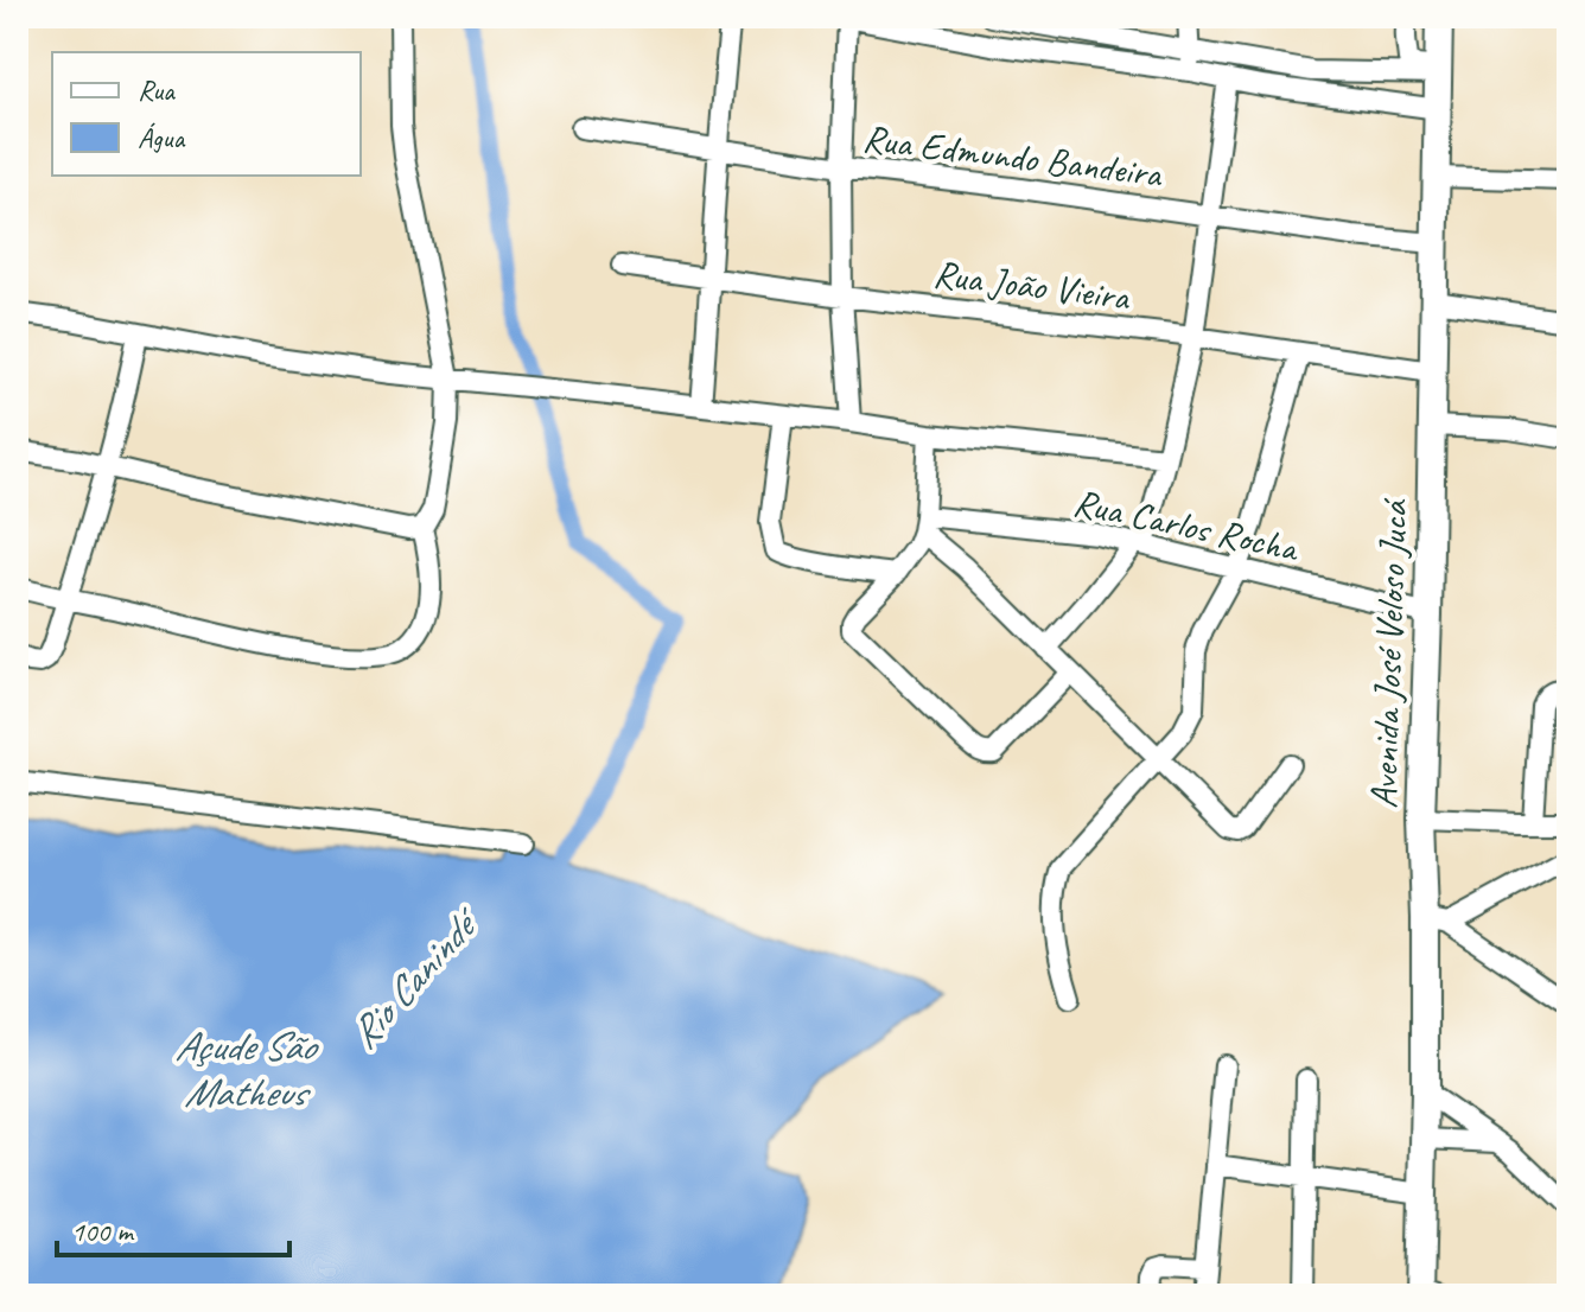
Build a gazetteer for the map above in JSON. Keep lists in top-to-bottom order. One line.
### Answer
{"streets":{"main road":["Avenida José Veloso Jucá"],"street":["Rua Edmundo Bandeira","Rua João Vieira","Rua Carlos Rocha"]},"crossings":[["Rua Edmundo Bandeira","Avenida José Veloso Jucá"],["Rua João Vieira","Avenida José Veloso Jucá"],["Rua Carlos Rocha","Avenida José Veloso Jucá"]],"water":["Rio Canindé","Açude São Matheus"],"legend":["Rua","Água"],"scale_bar":"100 m"}
